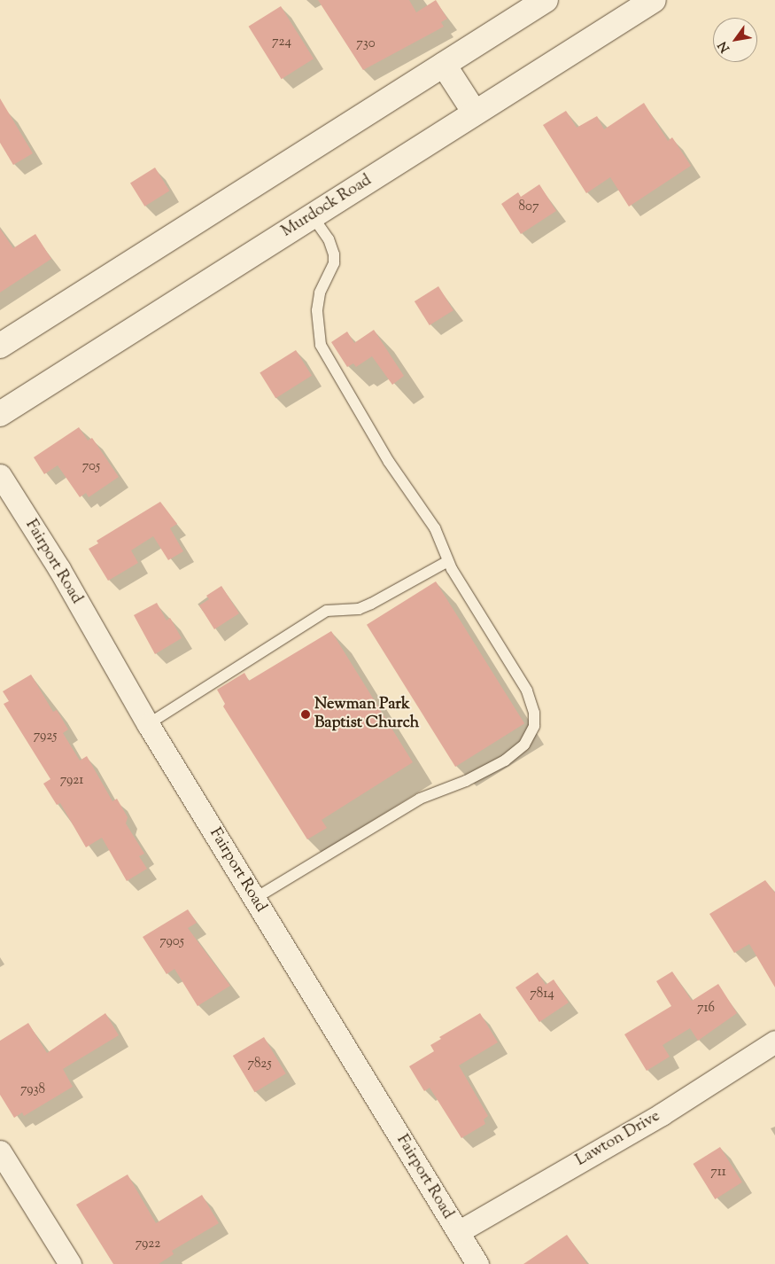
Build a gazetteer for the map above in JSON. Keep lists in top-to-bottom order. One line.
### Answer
{"streets":{"main road":["Murdock Road"],"street":["Fairport Road","Lawton Drive"]},"crossings":[["Fairport Road","Lawton Drive"]],"places":["Newman Park Baptist Church"],"house_numbers":["724","730","807","705","7925","7921","7905","7814","716","7825","7938","711","7922"],"north":"bottom left"}
